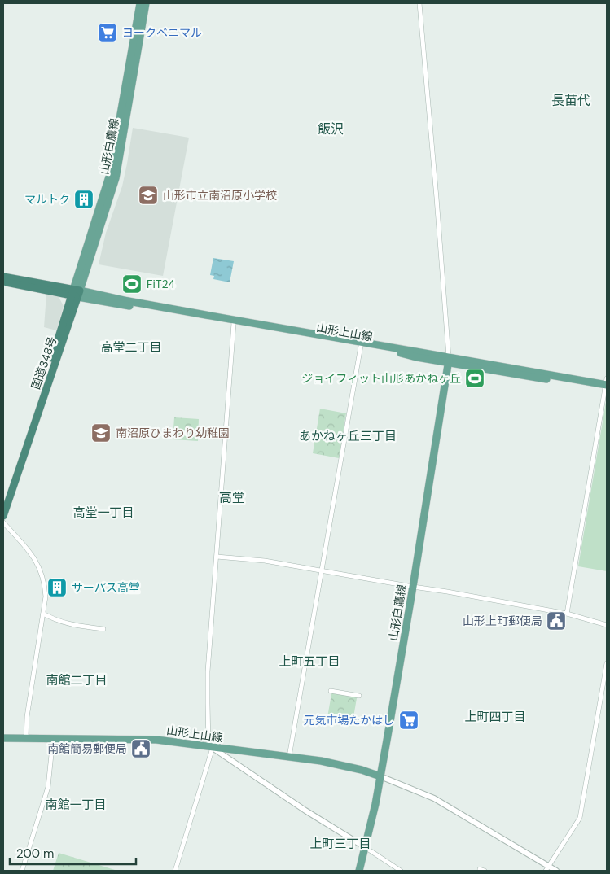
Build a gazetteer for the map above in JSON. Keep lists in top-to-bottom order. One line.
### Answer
{"streets":{"highway":["国道348号"],"main road":["山形白鷹線","山形上山線"]},"crossings":[["山形白鷹線","山形上山線"],["山形白鷹線","国道348号"],["山形上山線","国道348号"]],"districts":["長苗代","飯沢","高堂二丁目","あかねヶ丘三丁目","高堂","高堂一丁目","上町五丁目","南館二丁目","上町四丁目","南館一丁目","上町三丁目"],"places":{"supermarket":["ヨークベニマル","元気市場たかはし"],"school or university":["山形市立南沼原小学校","南沼原ひまわり幼稚園"],"building":["マルトク","サーパス高堂"],"sports":["FiT24","ジョイフィット山形あかねヶ丘"],"public building":["山形上町郵便局","南館簡易郵便局"]},"scale_bar":"200 m"}
